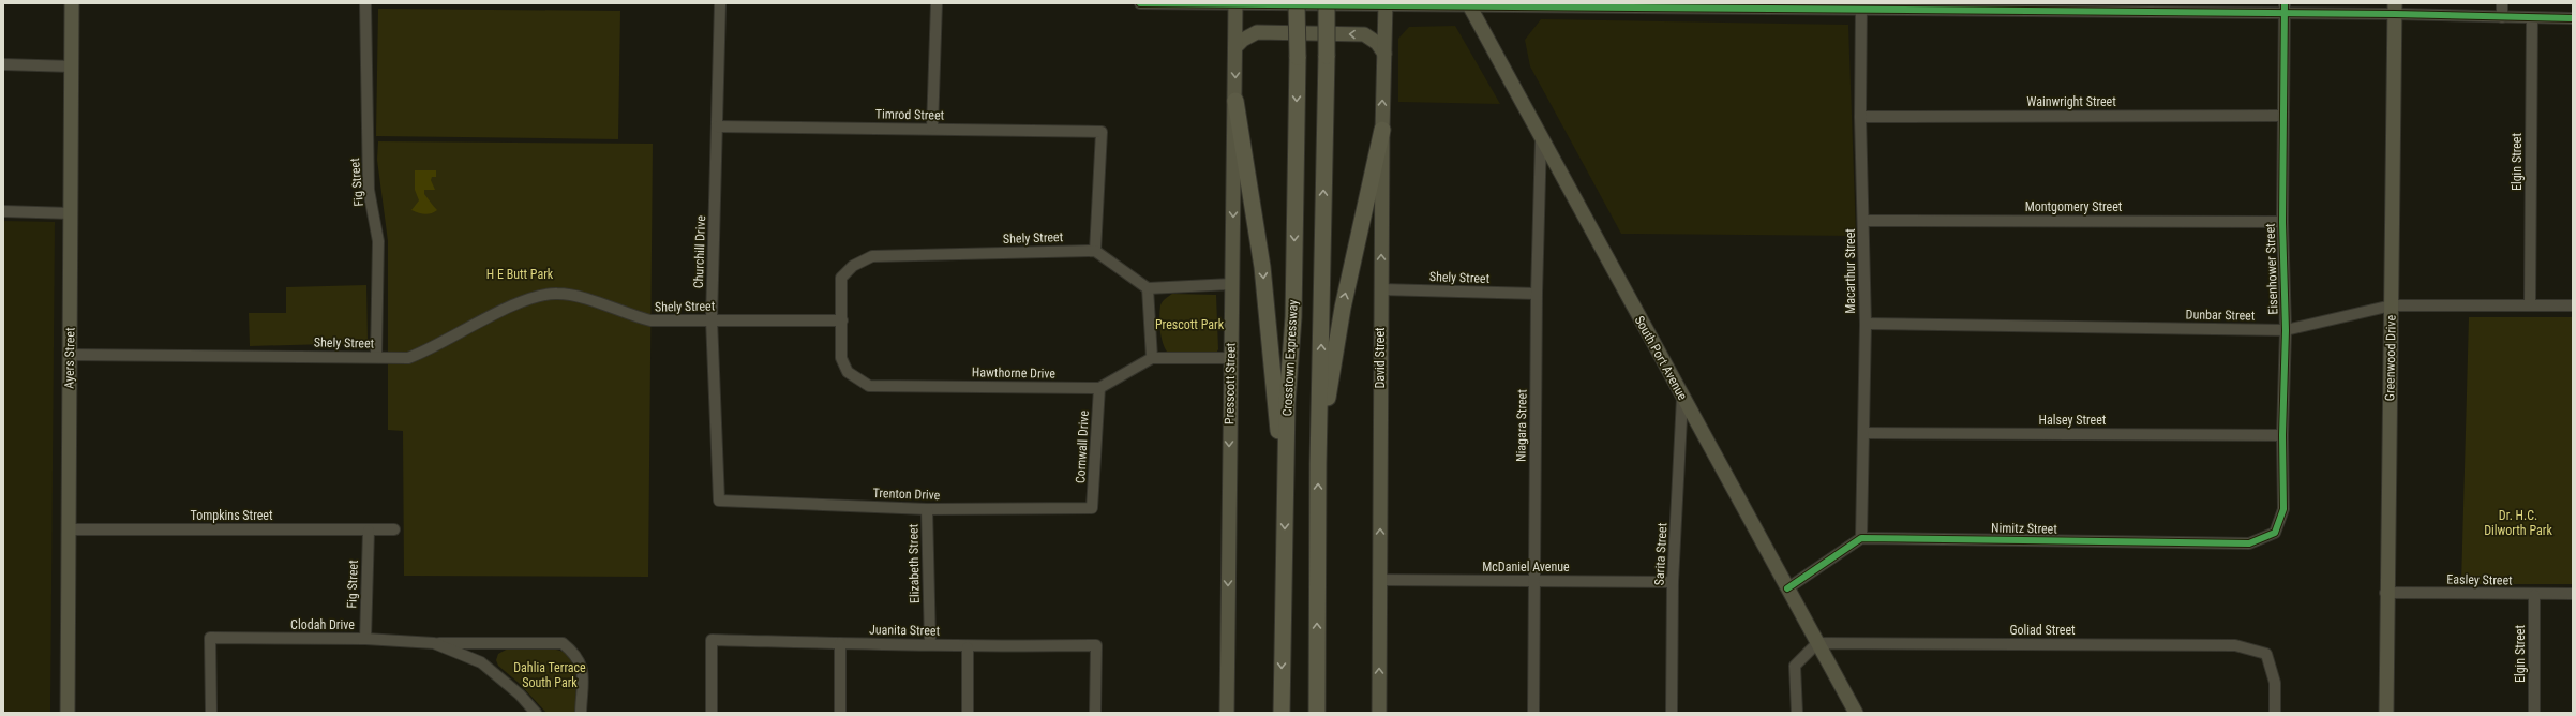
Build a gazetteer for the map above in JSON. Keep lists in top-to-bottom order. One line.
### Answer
{"streets":{"highway":["Crosstown Expressway"],"main road":["Ayers Street","David Street","South Port Avenue","Greenwood Drive","Presscott Street"],"street":["Wainwright Street","Timrod Street","Elgin Street","Fig Street","Montgomery Street","Shely Street","Churchill Drive","Eisenhower Street","Macarthur Street","Dunbar Street","Hawthorne Drive","Halsey Street","Niagara Street","Cornwall Drive","Trenton Drive","Tompkins Street","Nimitz Street","Sarita Street","Elizabeth Street","McDaniel Avenue","Easley Street","Clodah Drive","Juanita Street","Goliad Street"]},"crossings":[["Wainwright Street","Eisenhower Street"],["Wainwright Street","Macarthur Street"],["Timrod Street","Shely Street"],["Timrod Street","Churchill Drive"],["Elgin Street","Dunbar Street"],["Elgin Street","Easley Street"],["Fig Street","Shely Street"],["Fig Street","Tompkins Street"],["Fig Street","Clodah Drive"],["Montgomery Street","Eisenhower Street"],["Montgomery Street","Macarthur Street"],["Shely Street","Churchill Drive"],["Shely Street","Ayers Street"],["Shely Street","David Street"],["Shely Street","Hawthorne Drive"],["Shely Street","Niagara Street"],["Churchill Drive","Trenton Drive"],["Eisenhower Street","Dunbar Street"],["Eisenhower Street","Halsey Street"],["Eisenhower Street","Nimitz Street"],["Macarthur Street","Dunbar Street"],["Macarthur Street","Halsey Street"],["Macarthur Street","Nimitz Street"],["Dunbar Street","Greenwood Drive"],["Ayers Street","Tompkins Street"],["David Street","McDaniel Avenue"],["South Port Avenue","Niagara Street"],["South Port Avenue","Sarita Street"],["South Port Avenue","Goliad Street"],["Greenwood Drive","Easley Street"],["Hawthorne Drive","Cornwall Drive"],["Niagara Street","McDaniel Avenue"],["Cornwall Drive","Trenton Drive"],["Trenton Drive","Elizabeth Street"],["Sarita Street","McDaniel Avenue"],["Elizabeth Street","Juanita Street"]],"one_way":["David Street","Presscott Street"],"parks":["H E Butt Park","Prescott Park","Dr. H.C. Dilworth Park","Dahlia Terrace South Park"]}
